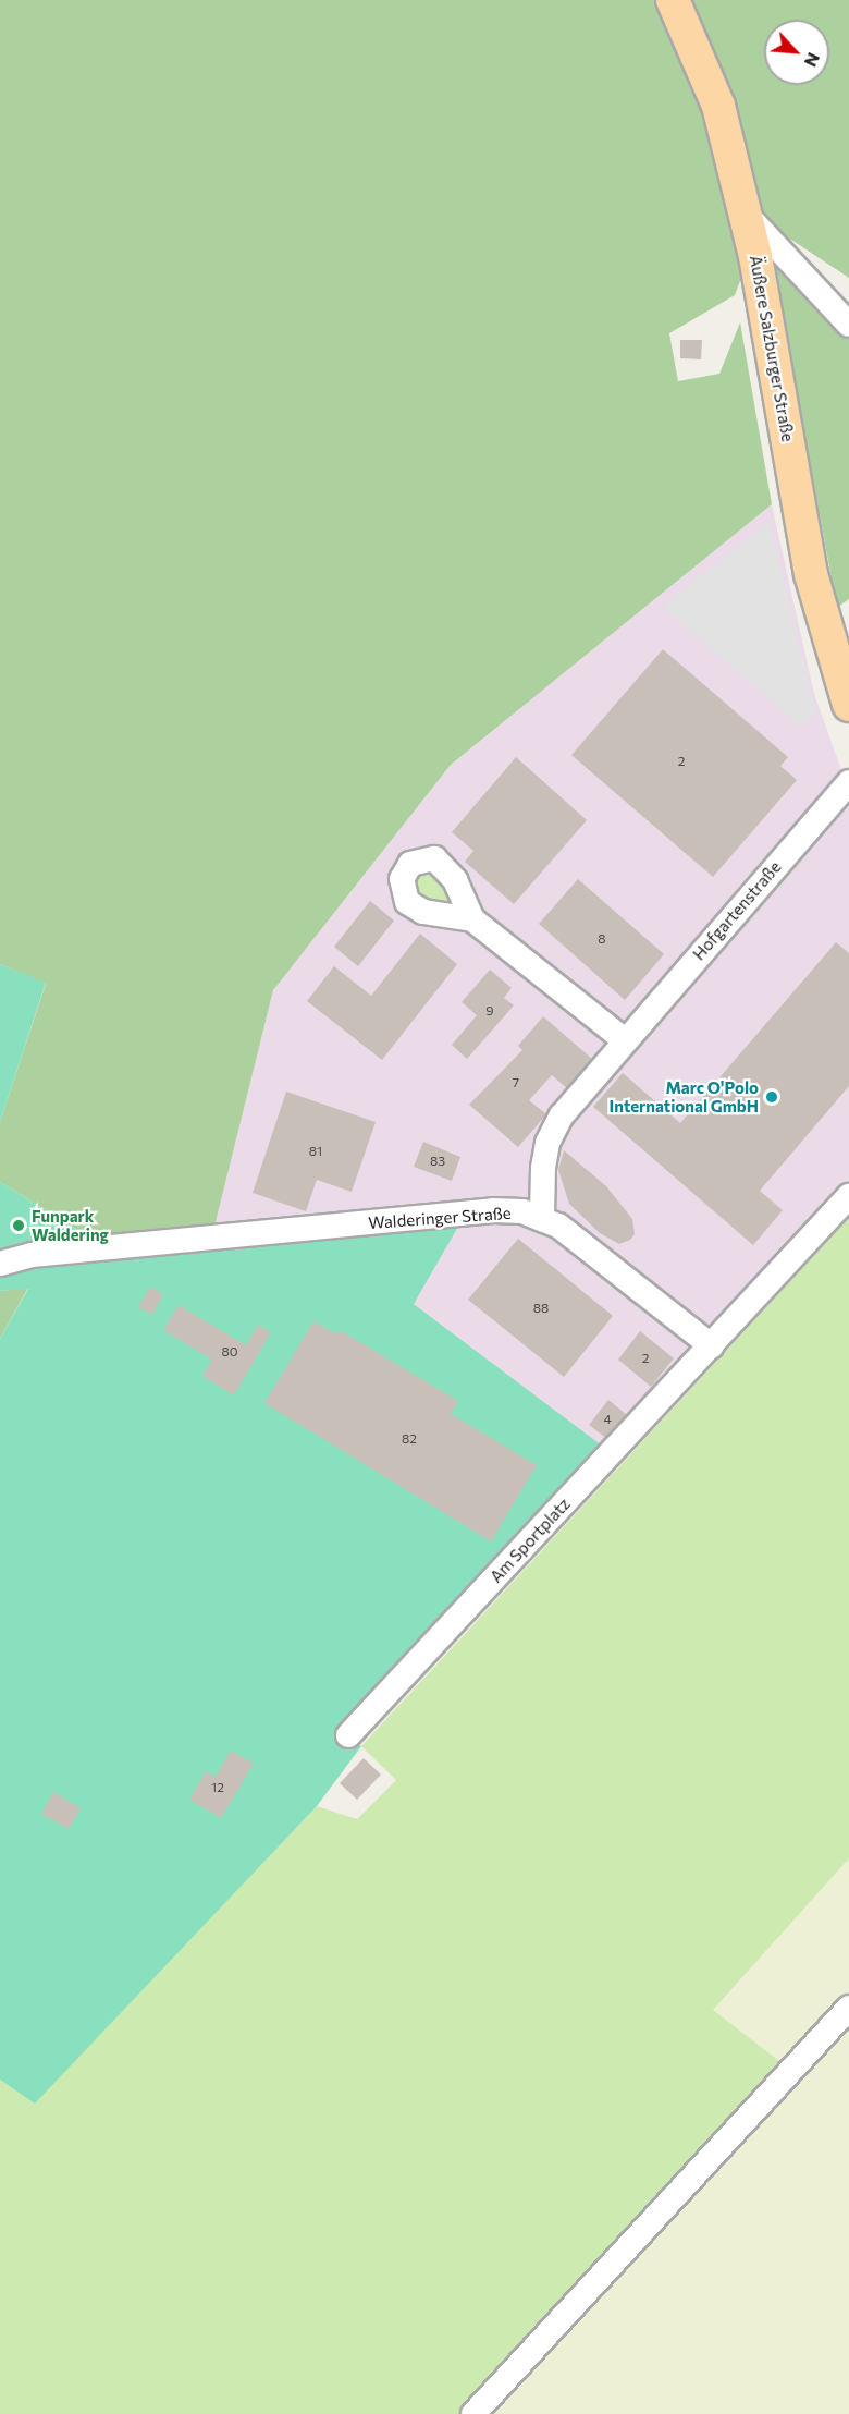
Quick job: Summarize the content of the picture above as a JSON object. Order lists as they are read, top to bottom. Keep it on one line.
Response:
{"streets":{"main road":["Äußere Salzburger Straße"],"street":["Hofgartenstraße","Walderinger Straße","Am Sportplatz"]},"crossings":[["Hofgartenstraße","Walderinger Straße"]],"places":["Marc O'Polo International GmbH","Funpark Waldering"],"house_numbers":["2","8","9","7","81","83","88","80","2","4","82","12"],"north":"bottom right"}
